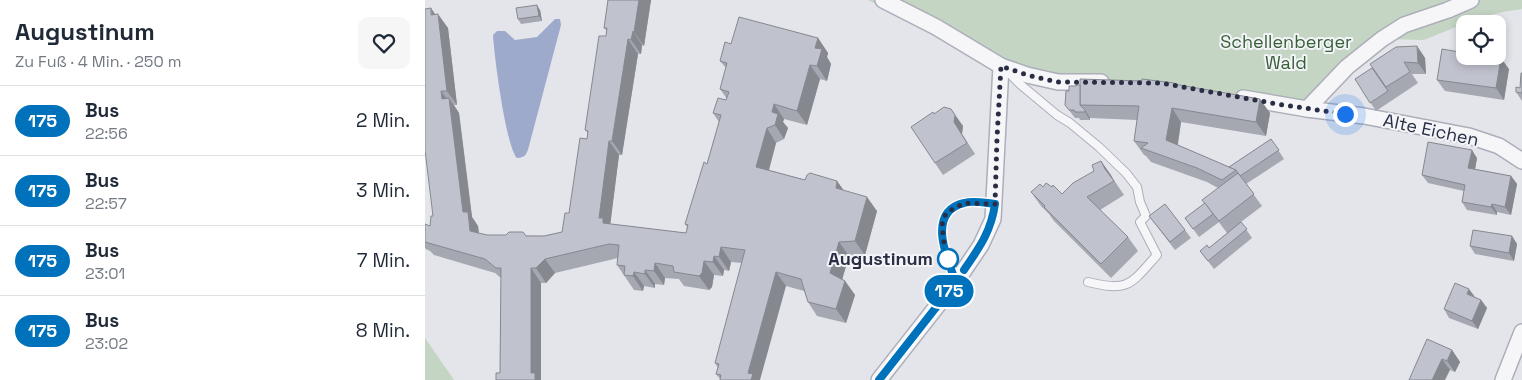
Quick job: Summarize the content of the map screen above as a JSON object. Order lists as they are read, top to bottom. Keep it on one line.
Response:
{"streets":{"street":["Alte Eichen"]},"parks":["Schellenberger Wald"],"places":["Augustinum"],"lines":["bus line 175"],"page":{"heading":["Augustinum","Zu Fuß · 4 Min. · 250 m"],"on_map":"175","list":[{"mark":"175","name":"Bus","note":"22:56","value":"2 Min."},{"mark":"175","name":"Bus","note":"22:57","value":"3 Min."},{"mark":"175","name":"Bus","note":"23:01","value":"7 Min."},{"mark":"175","name":"Bus","note":"23:02","value":"8 Min."}]}}
